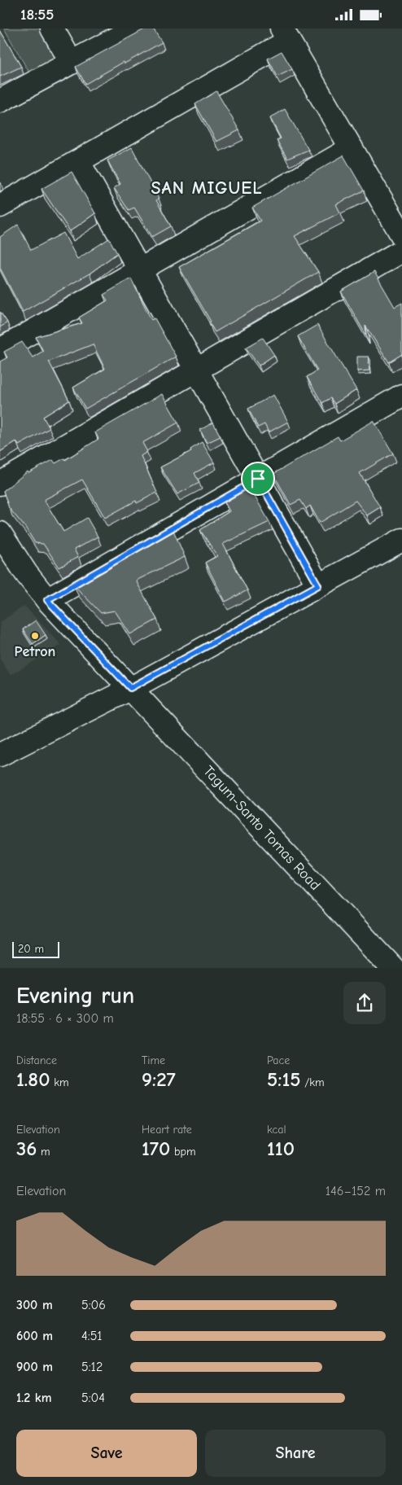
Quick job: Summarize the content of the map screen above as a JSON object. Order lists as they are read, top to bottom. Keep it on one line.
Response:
{"streets":{"street":["Tagum-Santo Tomas Road"]},"districts":["SAN MIGUEL"],"places":["Petron"],"scale_bar":"20 m","page":{"status":"18:55","scale":"20 m","heading":["Evening run","18:55 · 6 × 300 m"],"stats":[["Distance","1.80 km"],["Time","9:27"],["Pace","5:15 /km"],["Elevation","36 m"],["Heart rate","170 bpm"],["kcal","110"]],"chart":["Elevation","146–152 m"],"list":[{"name":"300 m","note":"5:06"},{"name":"600 m","note":"4:51"},{"name":"900 m","note":"5:12"},{"name":"1.2 km","note":"5:04"}],"buttons":["Save","Share"]}}
